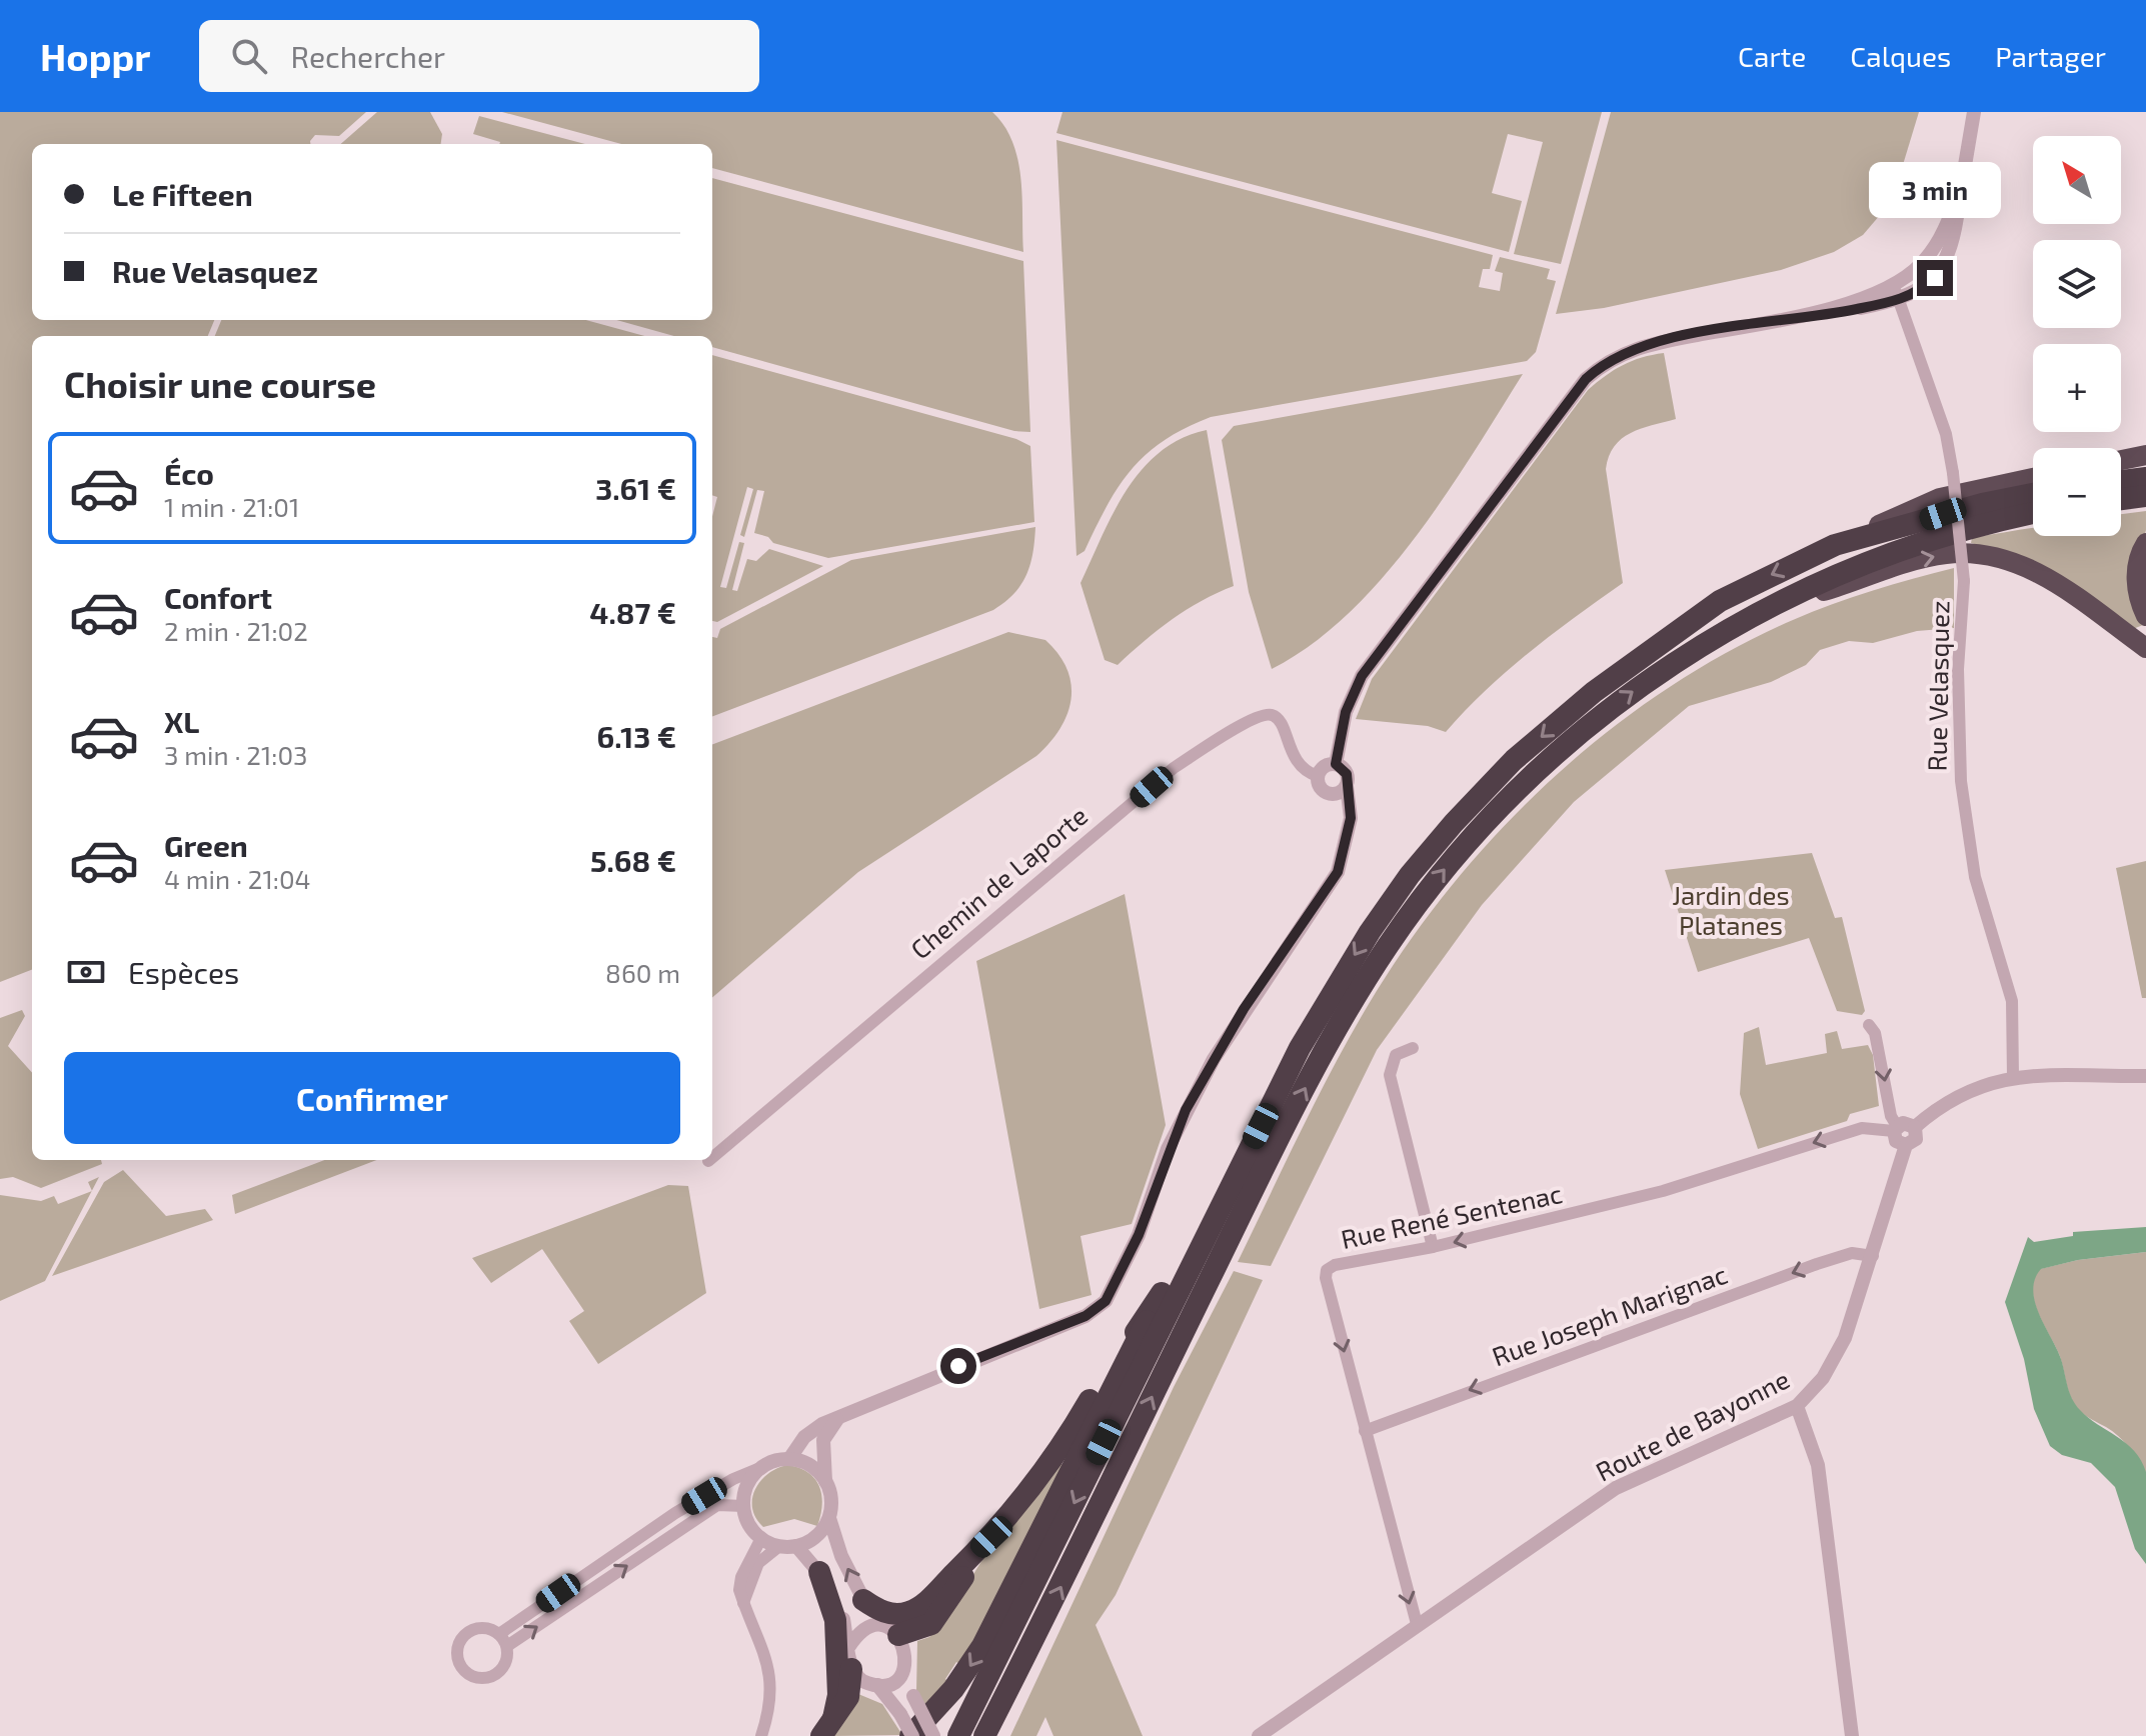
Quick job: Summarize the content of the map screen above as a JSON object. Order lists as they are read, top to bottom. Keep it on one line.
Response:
{"streets":{"street":["Rue Velasquez","Chemin de Laporte","Rue René Sentenac","Rue Joseph Marignac","Route de Bayonne"]},"crossings":[["Rue Velasquez","Route de Bayonne"],["Rue René Sentenac","Rue Joseph Marignac"],["Rue René Sentenac","Route de Bayonne"],["Rue Joseph Marignac","Route de Bayonne"]],"one_way":["Rue Joseph Marignac"],"parks":["Jardin des Platanes"],"north":"top left","page":{"header":"Hoppr","search":"Rechercher","nav":["Carte","Calques","Partager"],"map_buttons":["+","−"],"banner":["Le Fifteen","Rue Velasquez"],"bubble":"3 min","heading":"Choisir une course","list":[{"name":"Éco","note":"1 min · 21:01","value":"3.61 €"},{"name":"Confort","note":"2 min · 21:02","value":"4.87 €"},{"name":"XL","note":"3 min · 21:03","value":"6.13 €"},{"name":"Green","note":"4 min · 21:04","value":"5.68 €"}],"pay":["Espèces","860 m"],"buttons":"Confirmer"}}
